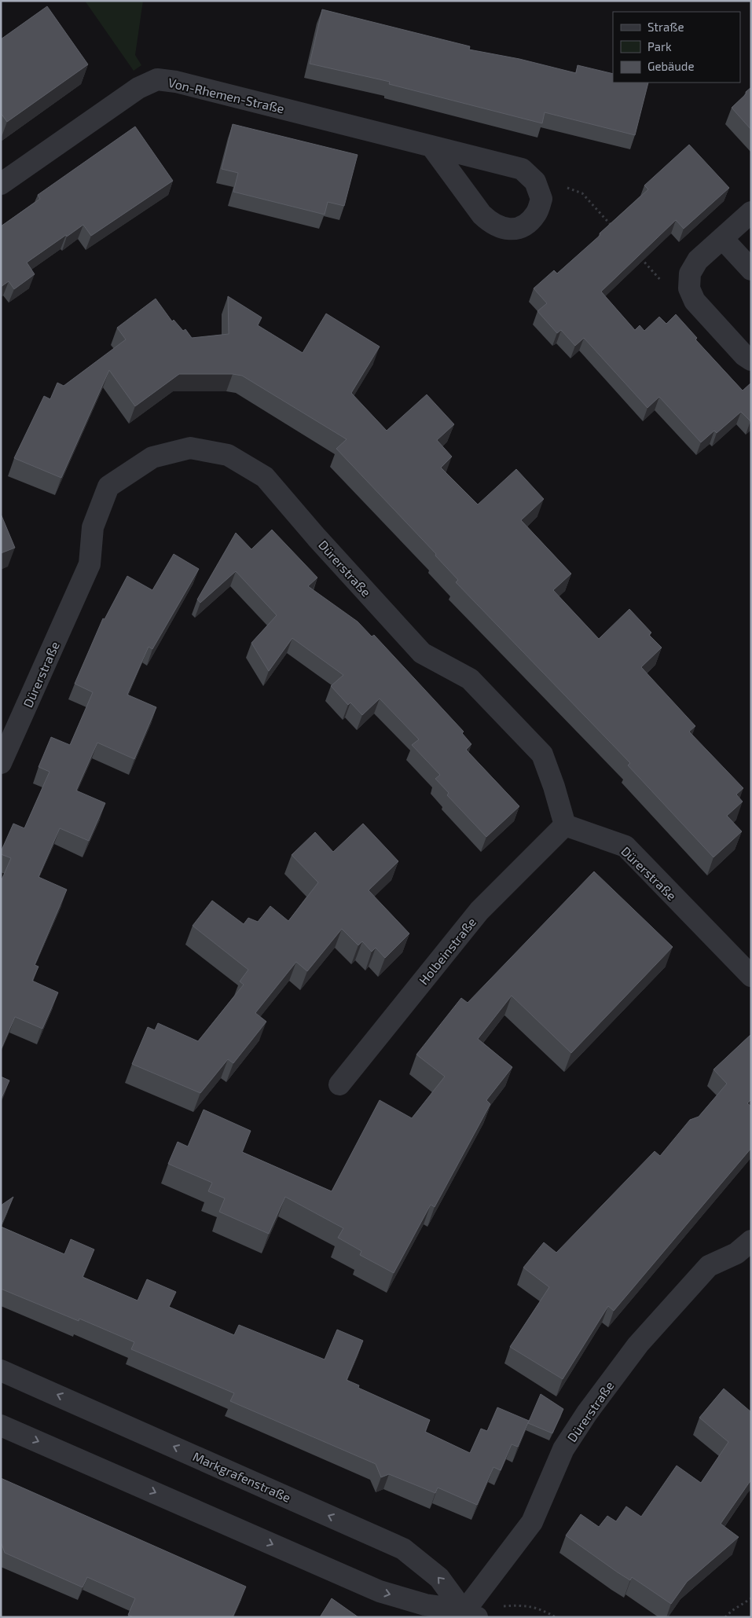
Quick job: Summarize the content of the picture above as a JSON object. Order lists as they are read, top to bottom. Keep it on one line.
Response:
{"streets":{"street":["Von-Rhemen-Straße","Dürerstraße","Holbeinstraße","Markgrafenstraße"]},"crossings":[["Dürerstraße","Holbeinstraße"],["Dürerstraße","Markgrafenstraße"]],"legend":["Straße","Park","Gebäude"]}
